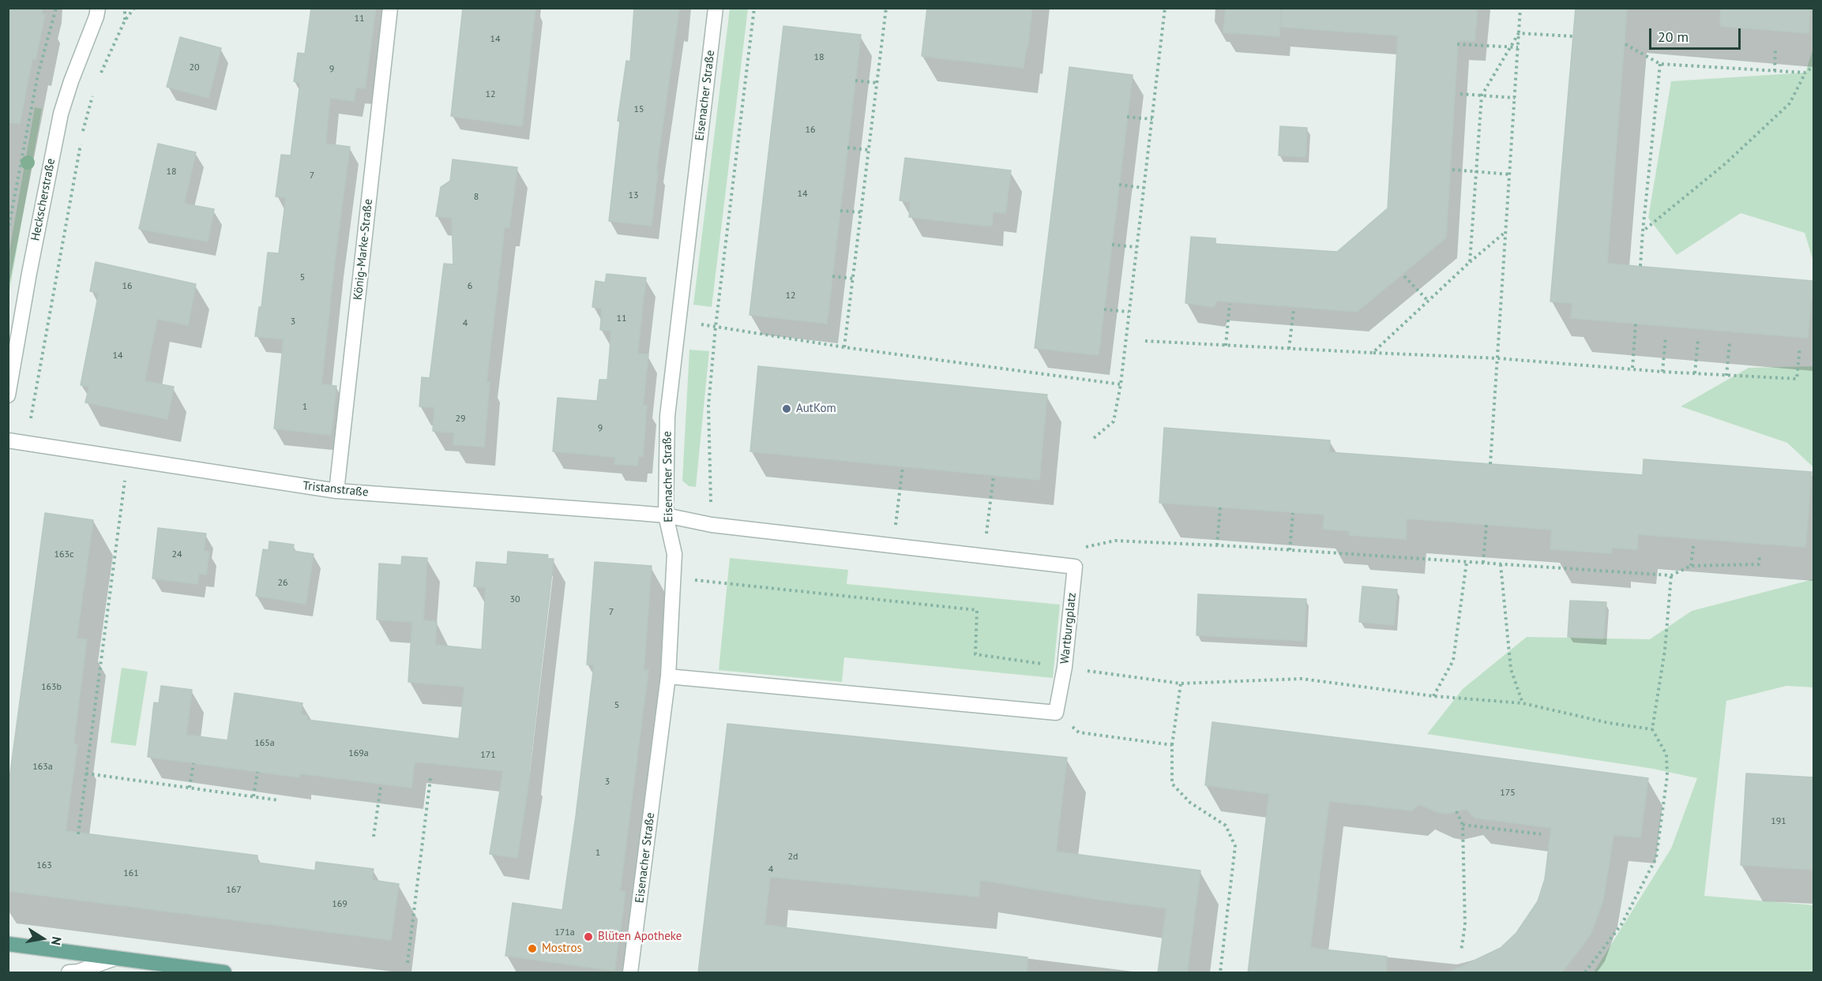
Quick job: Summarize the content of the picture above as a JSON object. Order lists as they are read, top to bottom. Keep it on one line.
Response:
{"streets":{"street":["Eisenacher Straße","Heckscherstraße","König-Marke-Straße","Tristanstraße","Wartburgplatz"]},"crossings":[["Eisenacher Straße","Tristanstraße"],["Eisenacher Straße","Wartburgplatz"],["König-Marke-Straße","Tristanstraße"],["Tristanstraße","Wartburgplatz"]],"places":["AutKom","Blüten Apotheke","Mostros"],"house_numbers":["11","14","18","20","9","12","15","16","18","7","14","13","8","5","16","6","12","11","3","4","14","1","29","9","163c","24","26","30","7","163b","5","165a","169a","171","163a","3","175","191","1","2d","163","4","161","167","169","171a"],"scale_bar":"20 m","north":"right"}
